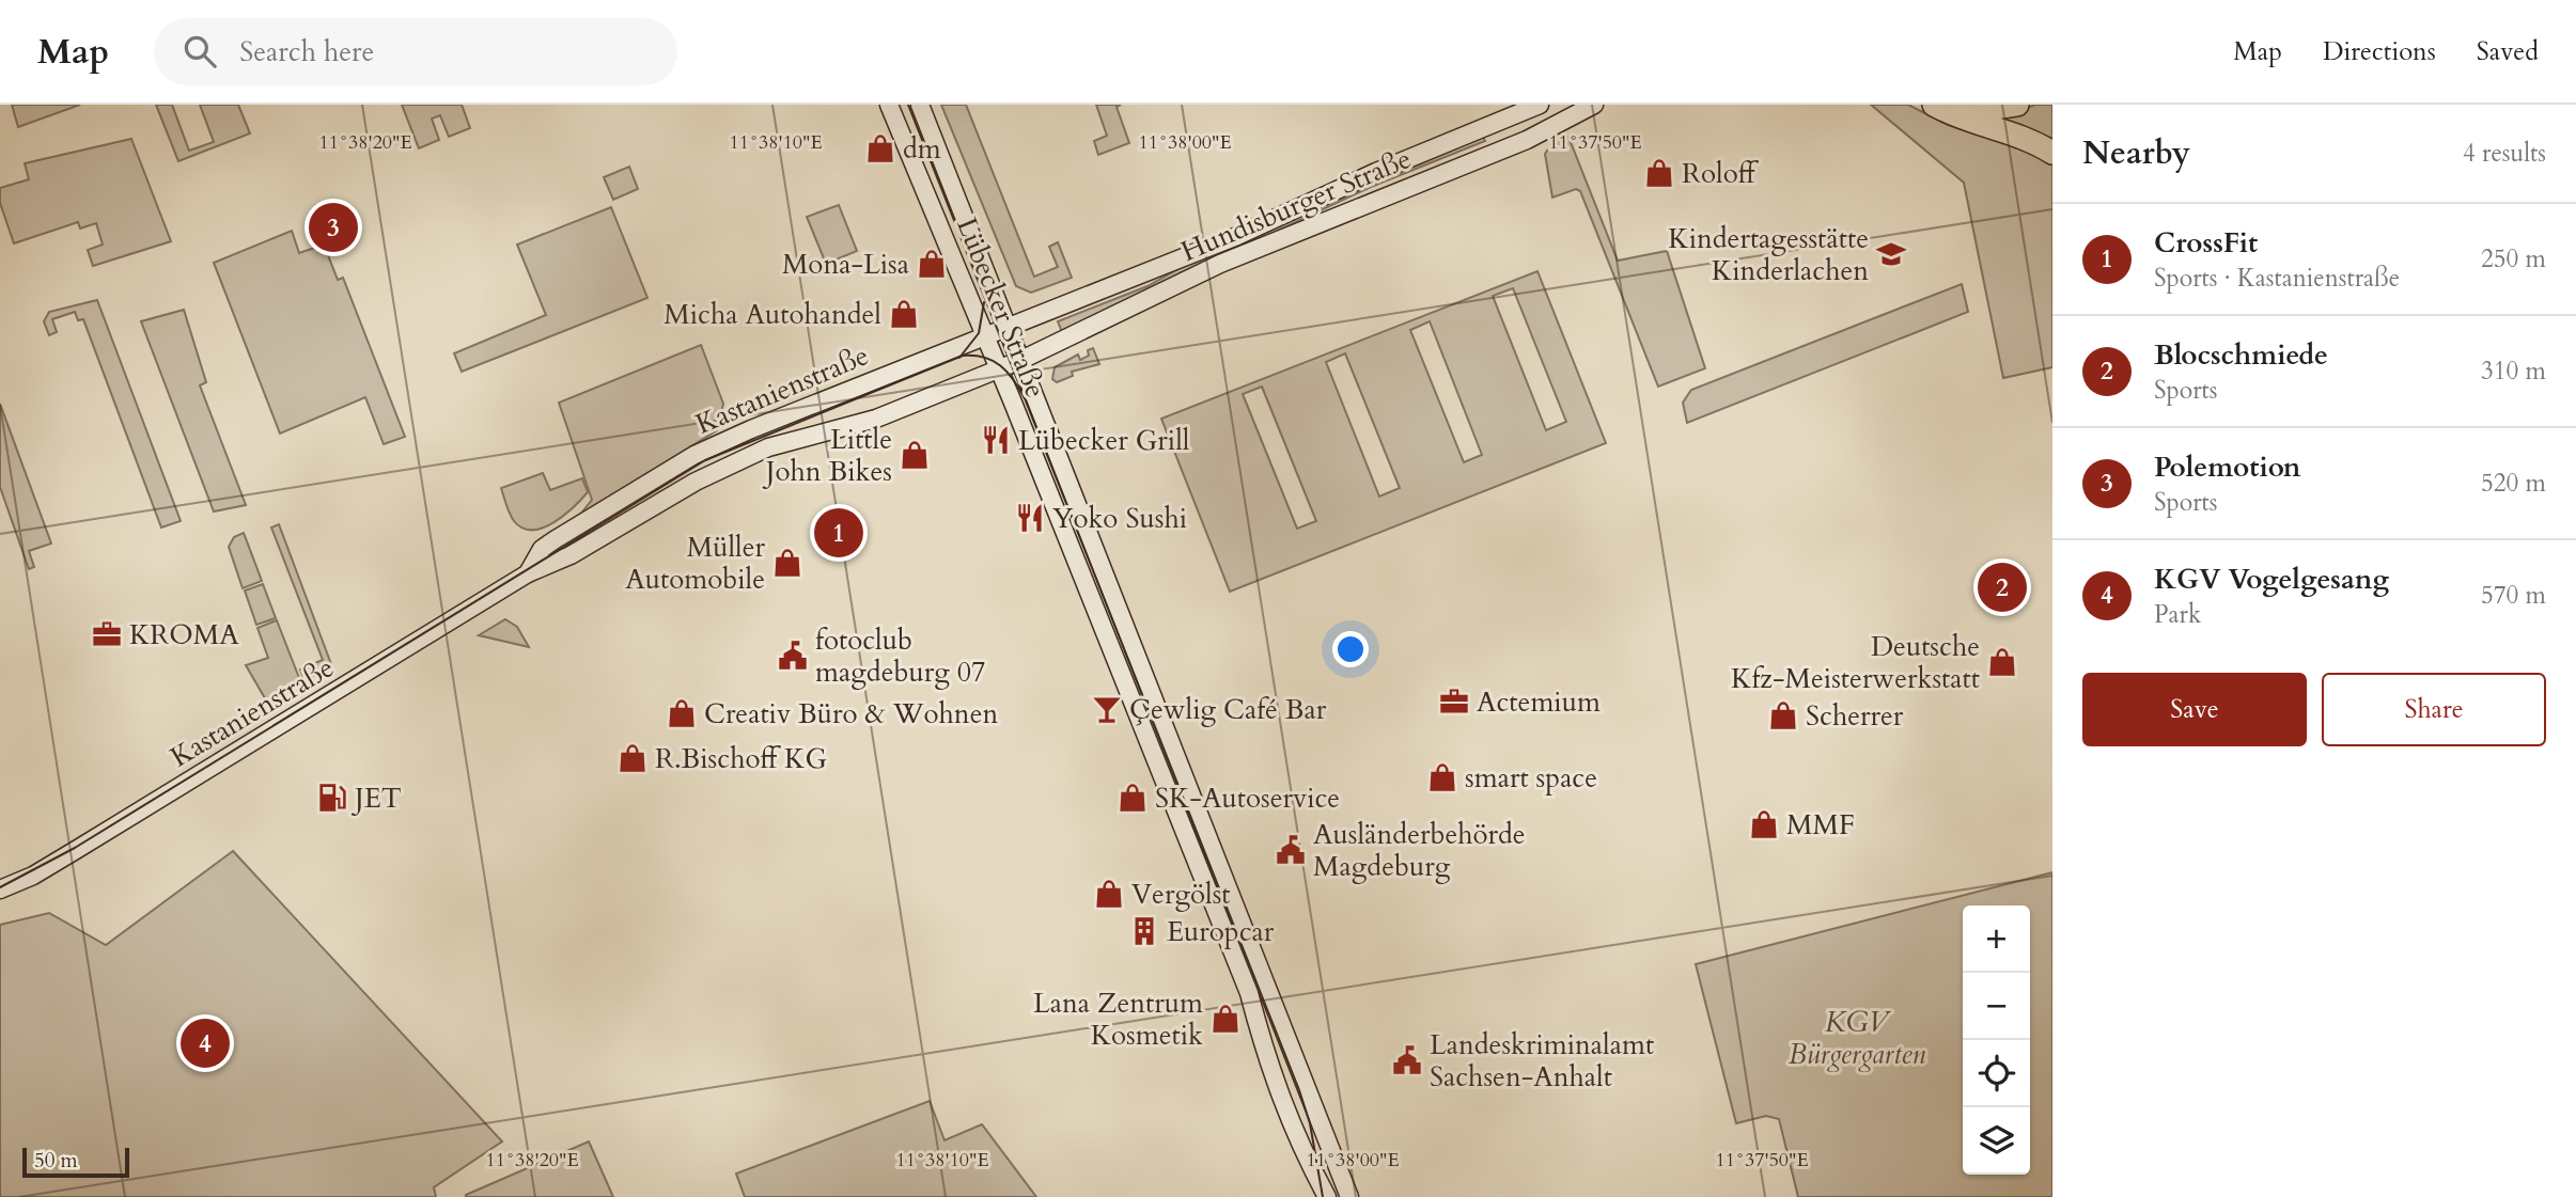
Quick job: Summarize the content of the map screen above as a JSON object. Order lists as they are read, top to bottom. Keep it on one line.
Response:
{"streets":{"main road":["Hundisburger Straße","Lübecker Straße","Kastanienstraße"]},"crossings":[["Hundisburger Straße","Lübecker Straße"],["Hundisburger Straße","Kastanienstraße"],["Lübecker Straße","Kastanienstraße"]],"parks":["KGV Bürgergarten"],"places":{"shop":["dm","Roloff","Mona-Lisa","Micha Autohandel","Little John Bikes","Müller Automobile","Deutsche Kfz-Meisterwerkstatt","Creativ Büro & Wohnen","Scherrer","R.Bischoff KG","smart space","SK-Autoservice","MMF","Vergölst","Lana Zentrum Kosmetik"],"school or university":["Kindertagesstätte Kinderlachen"],"restaurant":["Lübecker Grill","Yoko Sushi"],"office":["KROMA","Actemium"],"public building":["fotoclub magdeburg 07","Ausländerbehörde Magdeburg","Landeskriminalamt Sachsen-Anhalt"],"bar":["Çewlig Café Bar"],"fuel station":["JET"],"building":["Europcar"]},"scale_bar":"50 m","page":{"header":"Map","search":"Search here","nav":["Map","Directions","Saved"],"heading":["Nearby","4 results"],"pins":["3","1","2","4"],"list":[{"mark":"1","name":"CrossFit","note":"Sports · Kastanienstraße","value":"250 m"},{"mark":"2","name":"Blocschmiede","note":"Sports","value":"310 m"},{"mark":"3","name":"Polemotion","note":"Sports","value":"520 m"},{"mark":"4","name":"KGV Vogelgesang","note":"Park","value":"570 m"}],"buttons":["Save","Share"],"map_buttons":["+","−"],"scale":"50 m"},"coordinates":["11°38'20\"E","11°38'10\"E","11°38'00\"E","11°37'50\"E"]}
